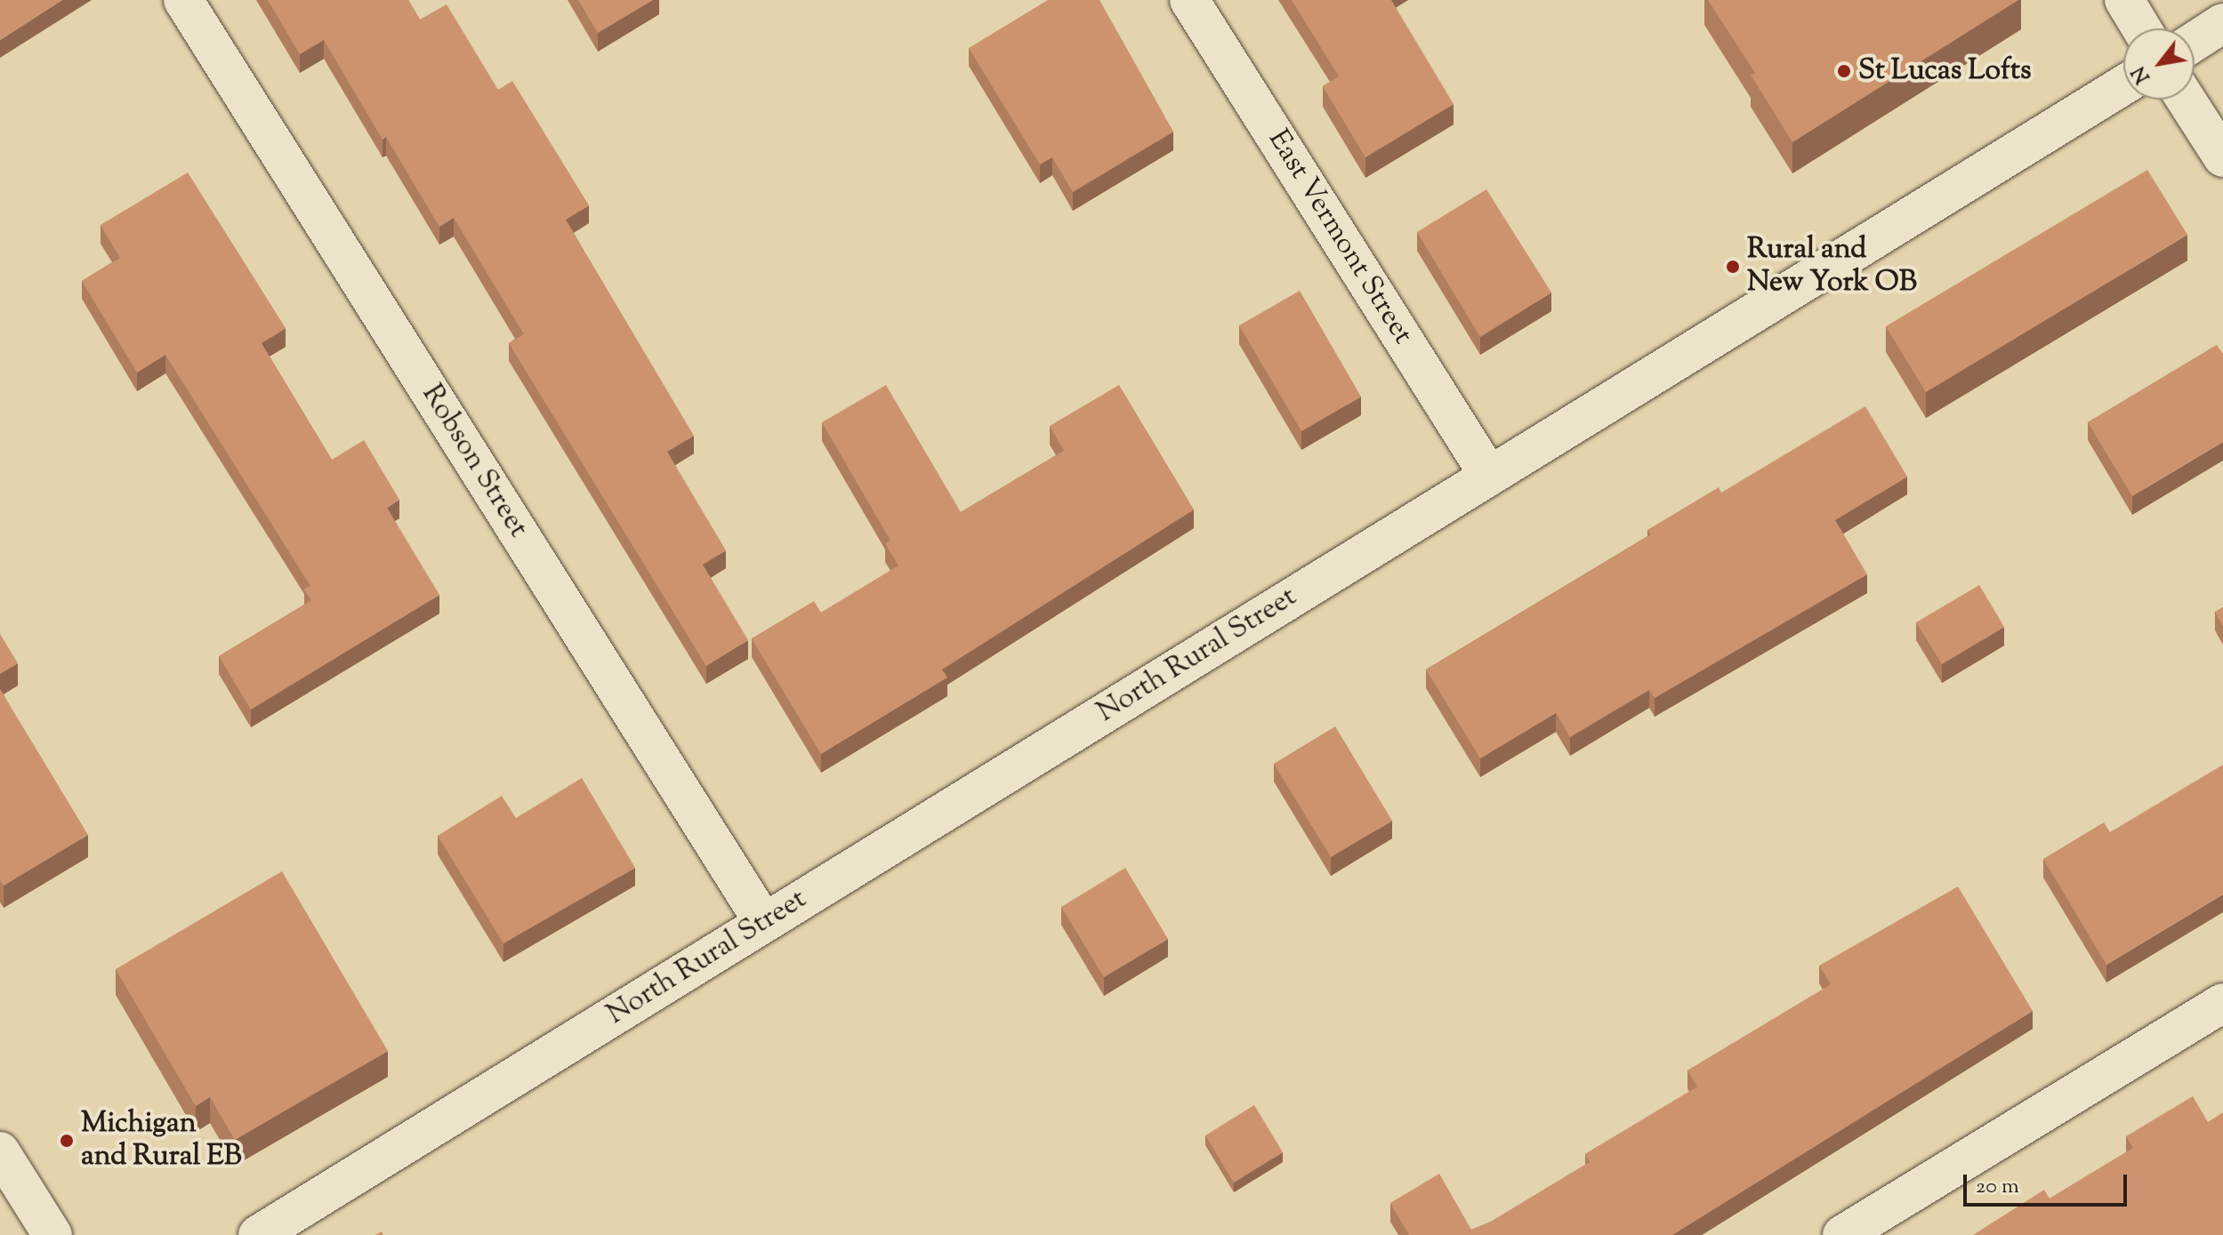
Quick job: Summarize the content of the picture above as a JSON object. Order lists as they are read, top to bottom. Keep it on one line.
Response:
{"streets":{"main road":["East Vermont Street","Robson Street","North Rural Street"]},"crossings":[["East Vermont Street","North Rural Street"],["Robson Street","North Rural Street"]],"places":["St Lucas Lofts","Rural and New York OB","Michigan and Rural EB"],"scale_bar":"20 m","north":"bottom left"}
